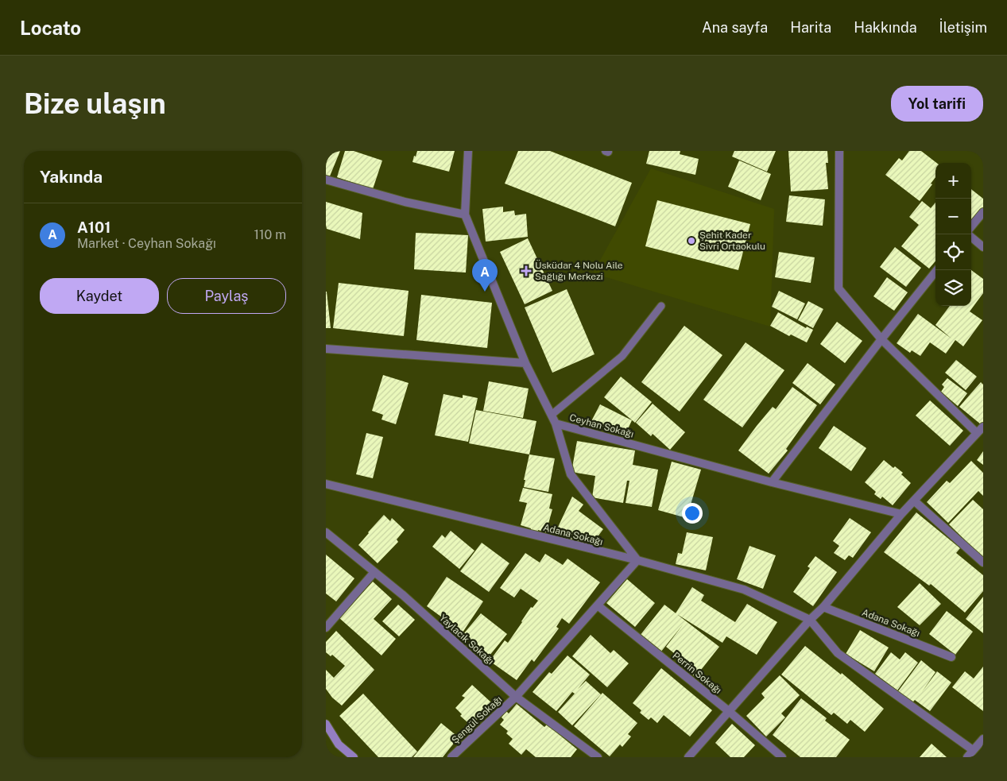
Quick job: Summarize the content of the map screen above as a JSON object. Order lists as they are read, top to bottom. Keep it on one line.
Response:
{"streets":{"street":["Ceyhan Sokağı","Adana Sokağı","Yaylacık Sokağı","Perrin Sokağı","Şengül Sokağı"]},"crossings":[["Adana Sokağı","Şengül Sokağı"],["Yaylacık Sokağı","Şengül Sokağı"],["Perrin Sokağı","Şengül Sokağı"]],"places":{"other":["Şehit Kader Sivri Ortaokulu"],"health":["Üsküdar 4 Nolu Aile Sağlığı Merkezi"]},"page":{"header":"Locato","nav":["Ana sayfa","Harita","Hakkında","İletişim"],"buttons":["Yol tarifi",["Kaydet","Paylaş"]],"title":"Bize ulaşın","heading":"Yakında","map_buttons":["+","−"],"list":[{"mark":"A","name":"A101","note":"Market · Ceyhan Sokağı","value":"110 m"}],"pins":"A"}}
